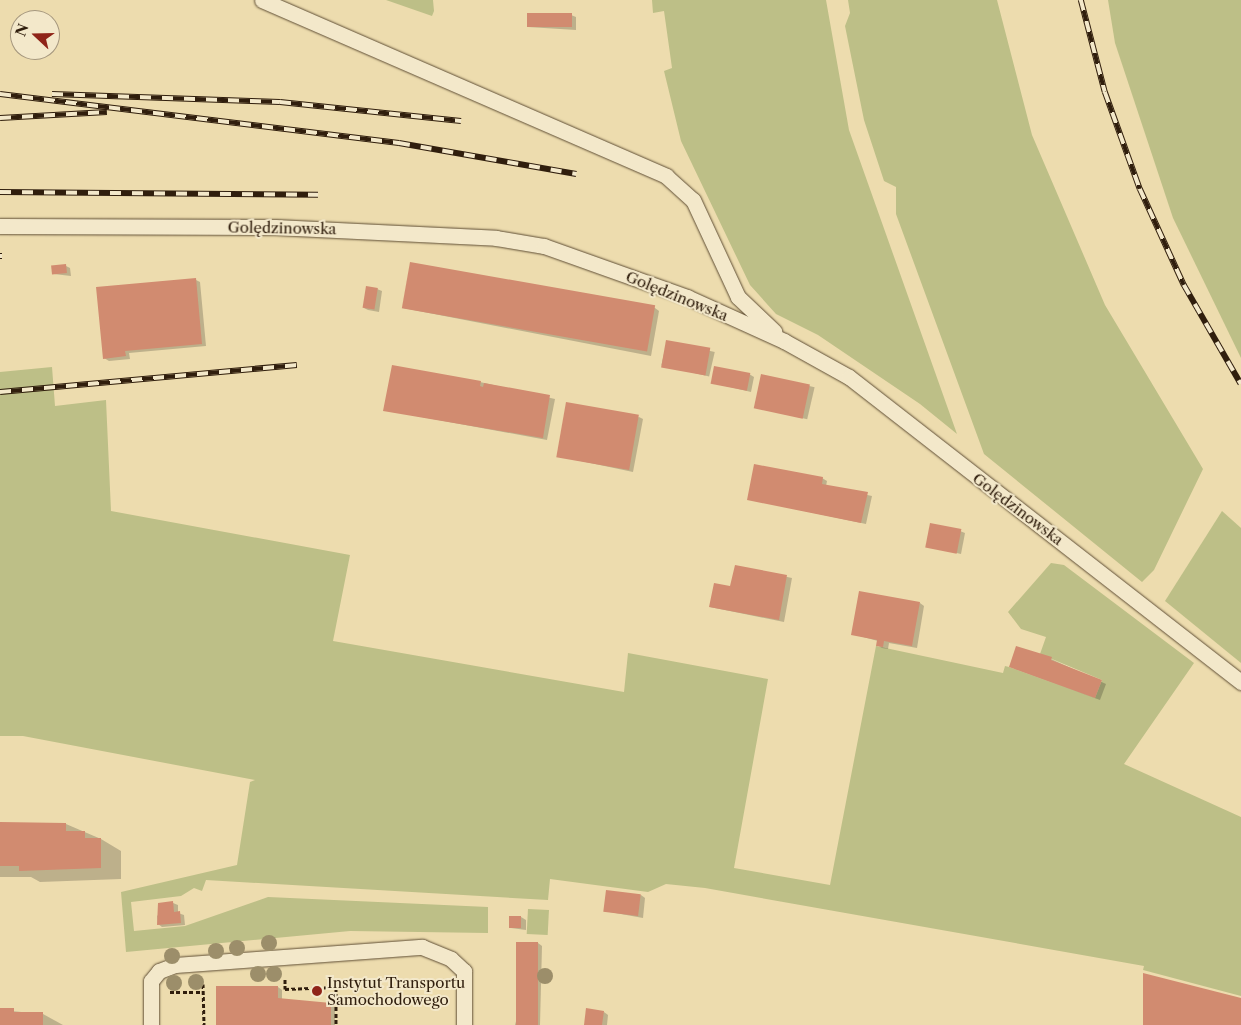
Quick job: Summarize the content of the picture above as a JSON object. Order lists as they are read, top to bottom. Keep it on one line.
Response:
{"streets":{"lane":["Golędzinowska"]},"places":["Instytut Transportu Samochodowego"],"north":"left"}
